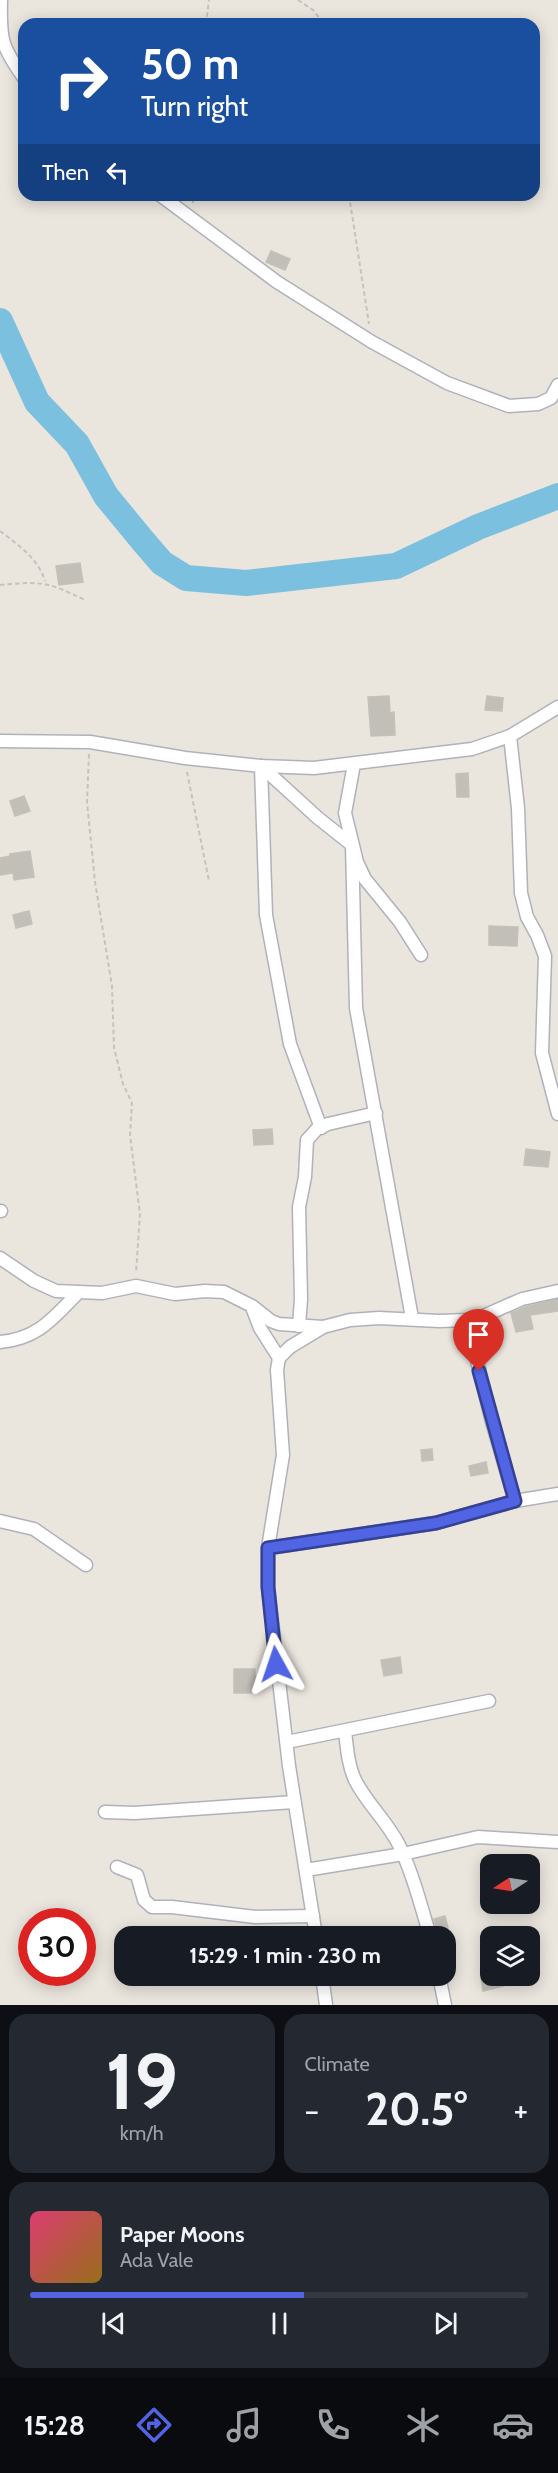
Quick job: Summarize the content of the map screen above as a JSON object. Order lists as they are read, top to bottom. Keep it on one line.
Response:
{"north":"left","page":{"turn":["50 m","Turn right"],"then":"Then","limit":"30","trip":"15:29 · 1 min · 230 m","tile":[["19","km/h"],"Climate"],"heat":["−","20.5°","+"],"song":["Paper Moons","Ada Vale"],"tabs":"15:28"}}
